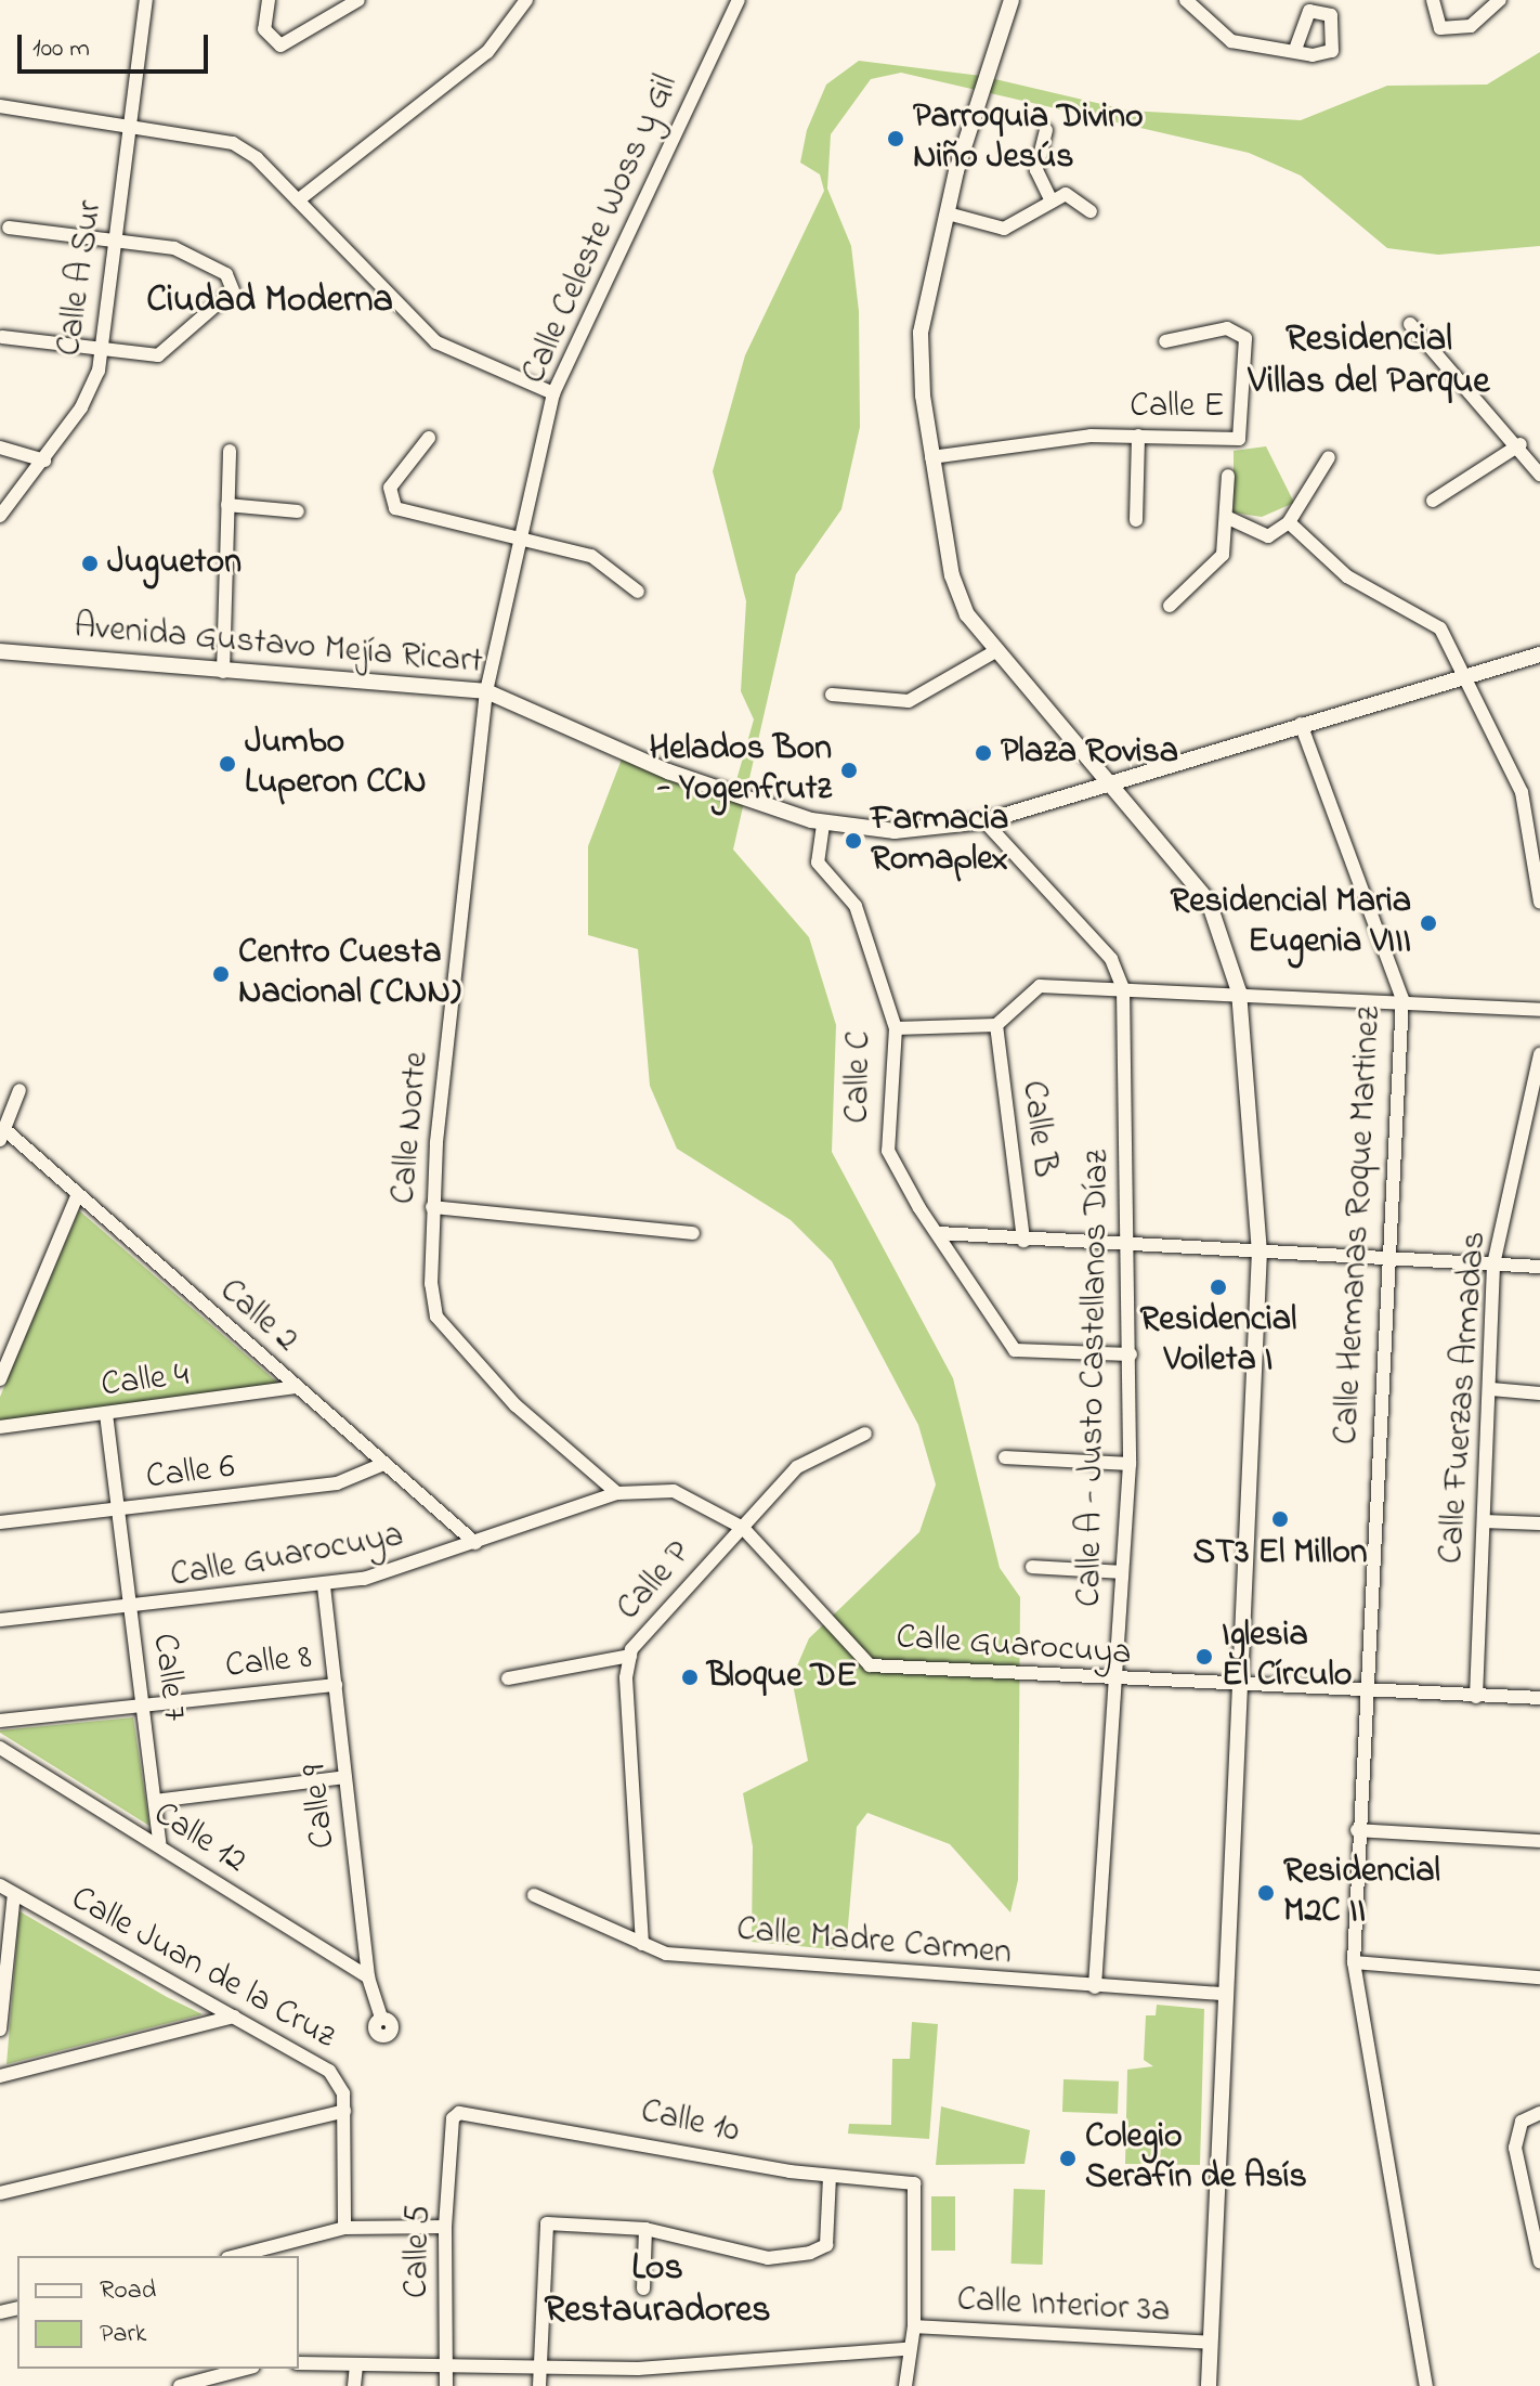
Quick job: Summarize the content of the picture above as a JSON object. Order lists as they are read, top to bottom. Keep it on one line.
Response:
{"streets":{"street":["Calle Celeste Woss y Gil","Calle A Sur","Calle E","Avenida Gustavo Mejía Ricart","Calle C","Calle Norte","Calle B","Calle Hermanas Roque Martinez","Calle 2","Calle A - Justo Castellanos Díaz","Calle 4","Calle Fuerzas Armadas","Calle 6","Calle Guarocuya","Calle P","Calle 8","Calle 7","Calle 9","Calle 12","Calle Madre Carmen","Calle Juan de la Cruz","Calle 10","Calle 5","Calle Interior 3a"]},"crossings":[["Calle Celeste Woss y Gil","Calle Norte"],["Avenida Gustavo Mejía Ricart","Calle C"],["Avenida Gustavo Mejía Ricart","Calle Norte"],["Avenida Gustavo Mejía Ricart","Calle Hermanas Roque Martinez"],["Avenida Gustavo Mejía Ricart","Calle A - Justo Castellanos Díaz"],["Calle C","Calle A - Justo Castellanos Díaz"],["Calle Norte","Calle Guarocuya"],["Calle Hermanas Roque Martinez","Calle Guarocuya"],["Calle 2","Calle 4"],["Calle 2","Calle 6"],["Calle 2","Calle Guarocuya"],["Calle A - Justo Castellanos Díaz","Calle Guarocuya"],["Calle A - Justo Castellanos Díaz","Calle Madre Carmen"],["Calle 4","Calle 7"],["Calle Fuerzas Armadas","Calle Guarocuya"],["Calle 6","Calle 7"],["Calle Guarocuya","Calle P"],["Calle Guarocuya","Calle 7"],["Calle Guarocuya","Calle 9"],["Calle P","Calle Madre Carmen"],["Calle 8","Calle 7"],["Calle 8","Calle 9"],["Calle 7","Calle 12"],["Calle 9","Calle 12"],["Calle 10","Calle 5"],["Calle 10","Calle Interior 3a"]],"districts":["Ciudad Moderna","Residencial Villas del Parque","Los Restauradores"],"places":["Parroquia Divino Niño Jesús","Jugueton","Plaza Rovisa","Jumbo Luperon CCN","Helados Bon - Yogenfrutz","Farmacia Romaplex","Residencial Maria Eugenia VIII","Centro Cuesta Nacional (CNN)","Residencial Voileta I","ST3 El Millon","Iglesia El Círculo","Bloque DE","Residencial M2C II","Colegio Serafín de Asís"],"legend":["Road","Park"],"scale_bar":"100 m"}
